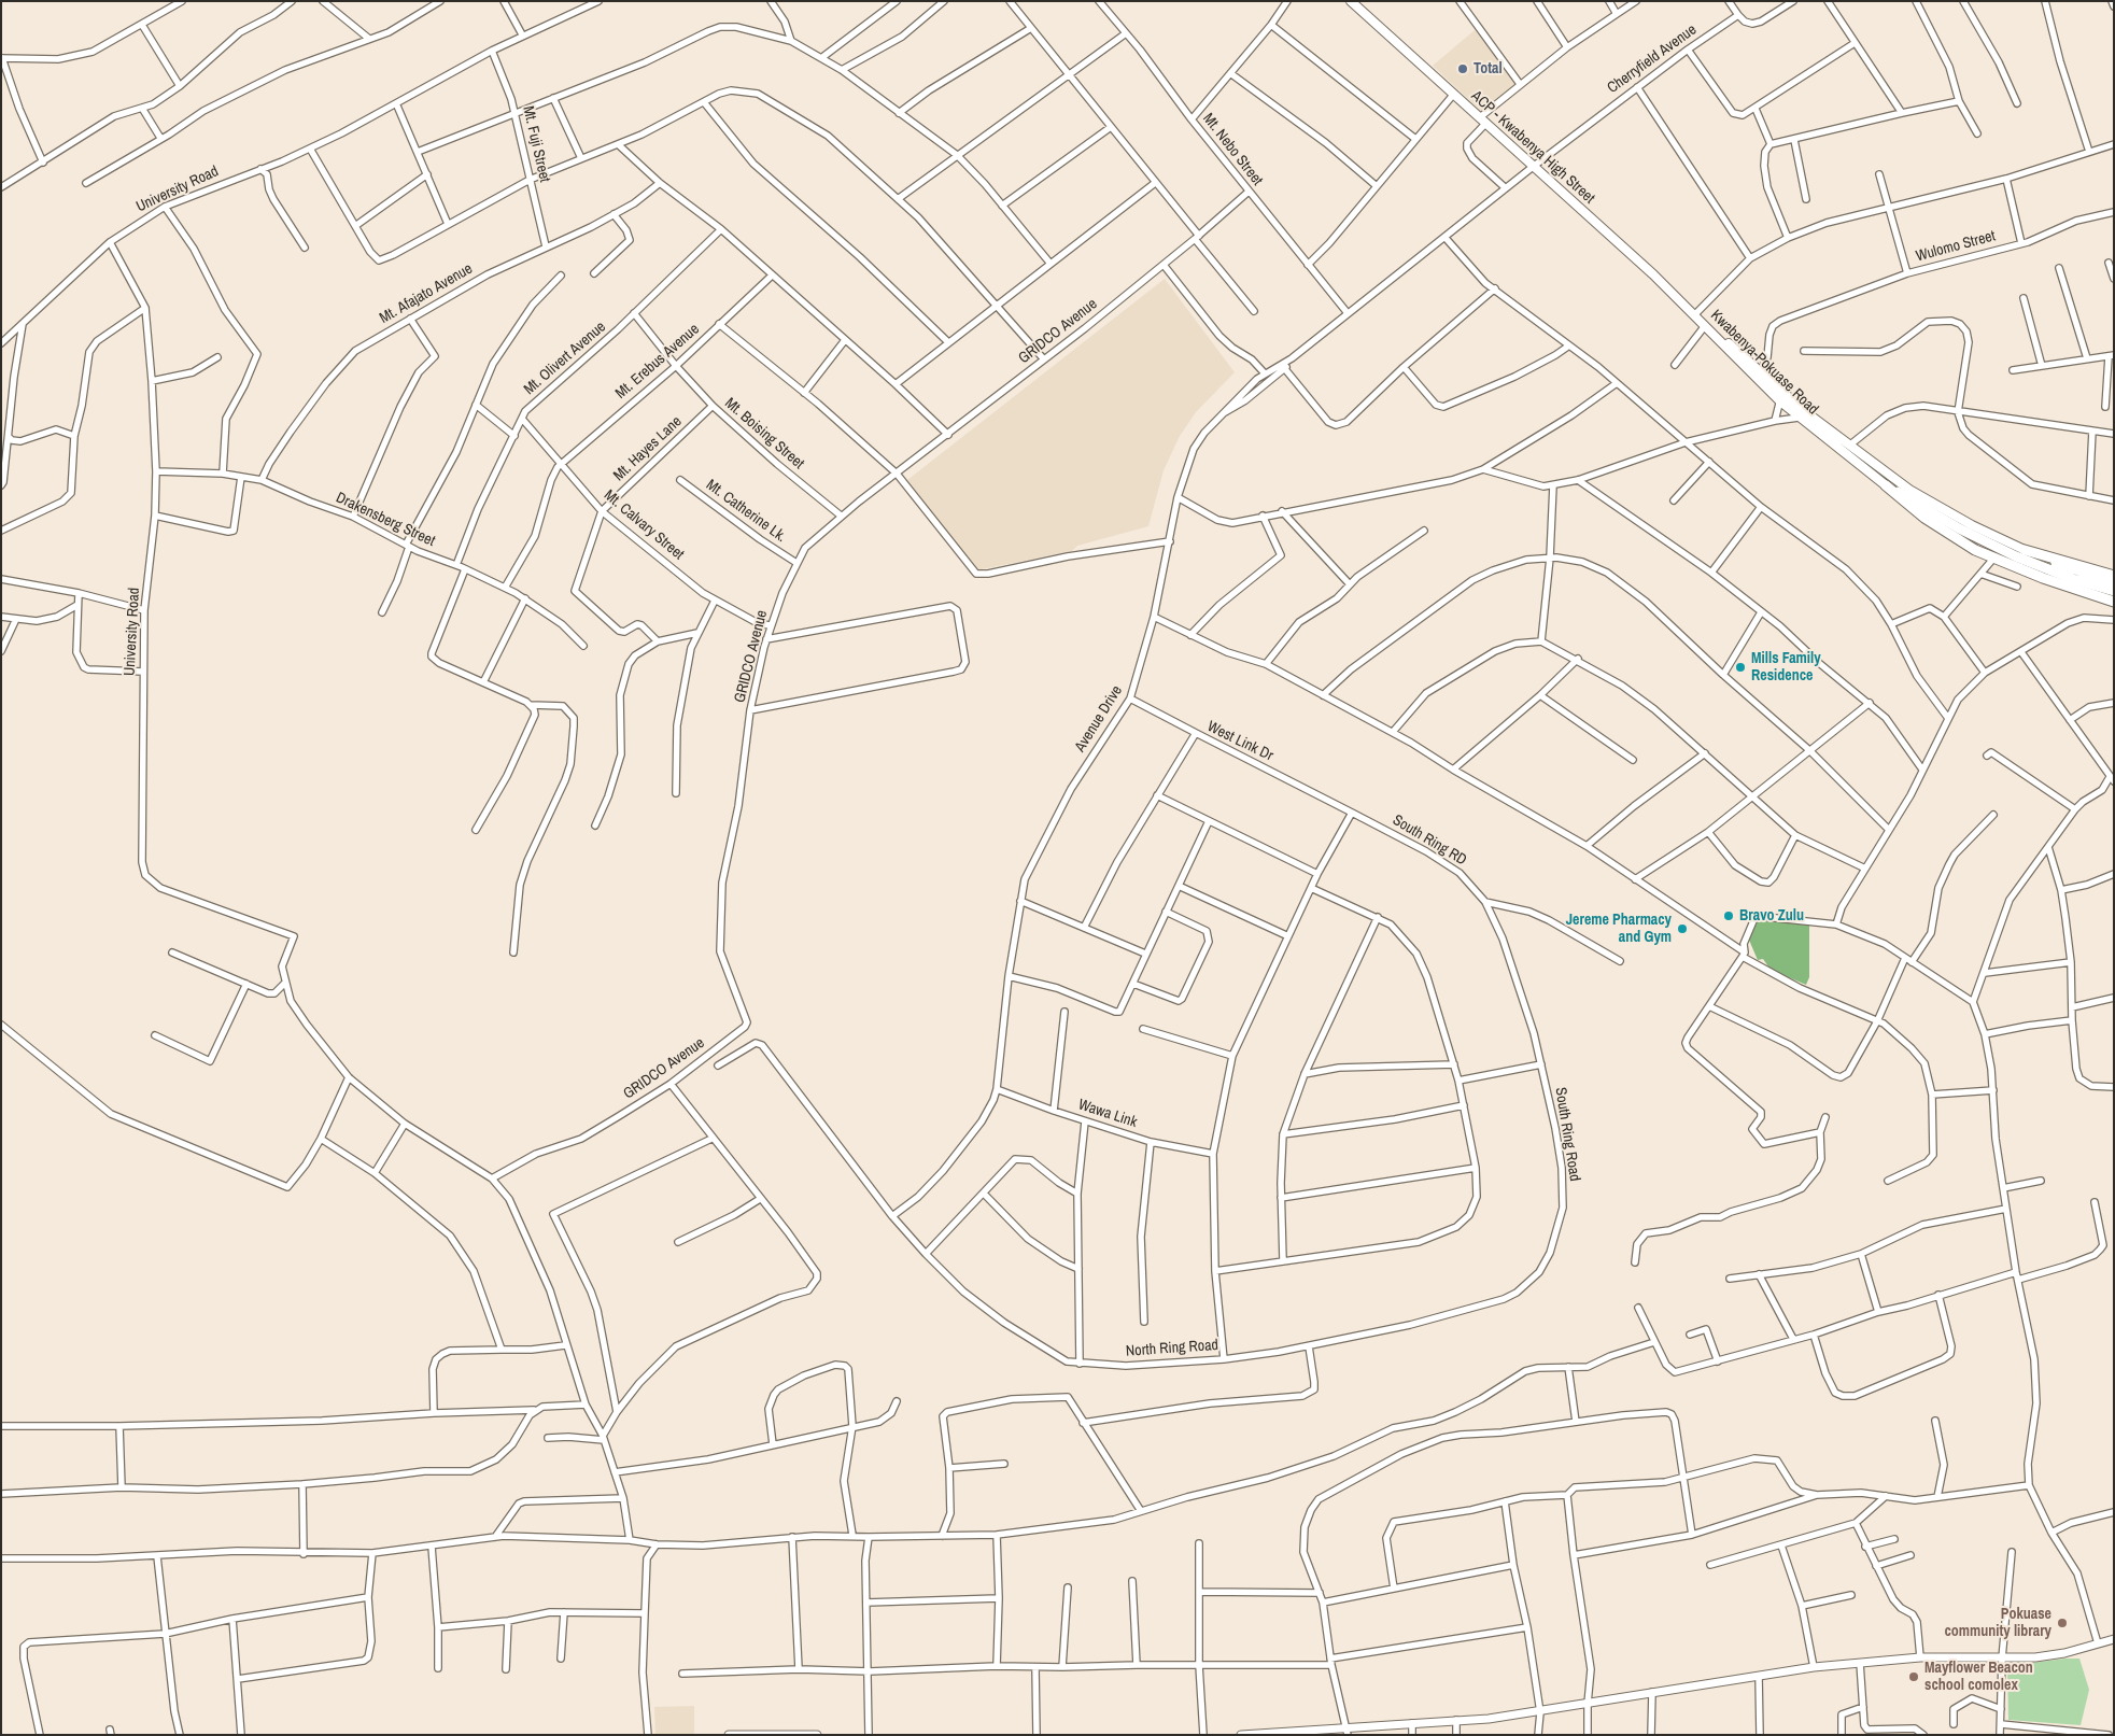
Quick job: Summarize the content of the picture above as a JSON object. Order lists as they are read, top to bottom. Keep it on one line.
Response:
{"streets":{"main road":["ACP - Kwabenya High Street","Kwabenya-Pokuase Road"],"street":["Cherryfield Avenue","Mt. Fuji Street","Mt. Nebo Street","University Road","Wulomo Street","Mt. Afajato Avenue","GRIDCO Avenue","Mt. Olivert Avenue","Mt. Erebus Avenue","Mt. Boising Street","Mt. Hayes Lane","Mt. Catherine Lk.","Drakensberg Street","Mt. Calvary Street","Avenue Drive","West Link Dr","South Ring RD","Wawa Link","South Ring Road","North Ring Road"]},"crossings":[["Cherryfield Avenue","ACP - Kwabenya High Street"],["Cherryfield Avenue","Mt. Nebo Street"],["Cherryfield Avenue","Avenue Drive"],["Mt. Fuji Street","University Road"],["Mt. Fuji Street","Mt. Afajato Avenue"],["ACP - Kwabenya High Street","Kwabenya-Pokuase Road"],["Mt. Nebo Street","GRIDCO Avenue"],["University Road","Drakensberg Street"],["Wulomo Street","Kwabenya-Pokuase Road"],["Mt. Afajato Avenue","Drakensberg Street"],["GRIDCO Avenue","Mt. Boising Street"],["GRIDCO Avenue","Mt. Catherine Lk."],["GRIDCO Avenue","Mt. Calvary Street"],["Mt. Olivert Avenue","Mt. Boising Street"],["Mt. Olivert Avenue","Drakensberg Street"],["Mt. Olivert Avenue","Mt. Calvary Street"],["Mt. Erebus Avenue","Mt. Boising Street"],["Mt. Erebus Avenue","Mt. Calvary Street"],["Mt. Boising Street","Mt. Hayes Lane"],["Mt. Hayes Lane","Mt. Calvary Street"],["Avenue Drive","Wawa Link"],["Avenue Drive","North Ring Road"],["West Link Dr","South Ring RD"],["South Ring RD","South Ring Road"],["South Ring Road","North Ring Road"]],"places":["Total","Mills Family Residence","Bravo Zulu","Jereme Pharmacy and Gym","Pokuase community library","Mayflower Beacon school comolex"]}
